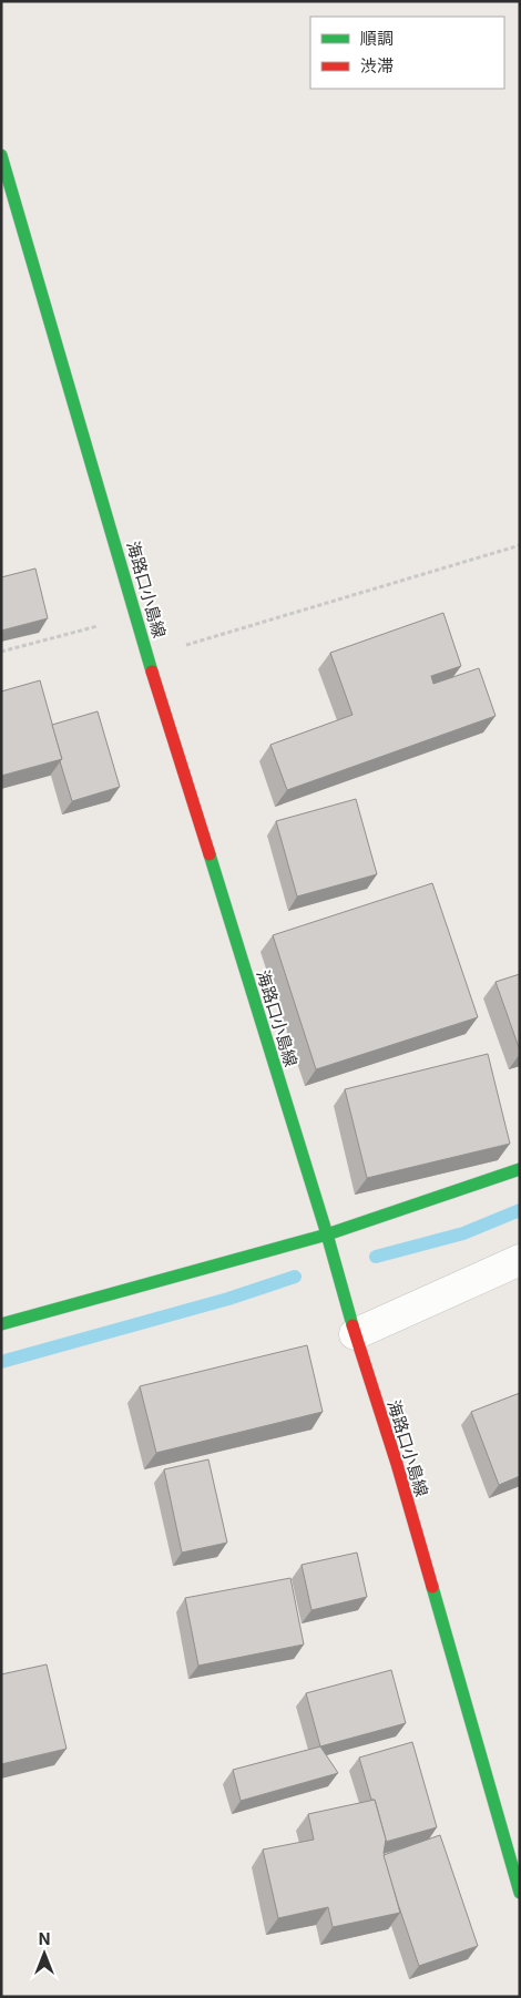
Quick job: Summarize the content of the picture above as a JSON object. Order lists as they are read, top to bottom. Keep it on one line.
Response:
{"streets":{"main road":["海路口小島線"]},"legend":["順調","渋滞"],"north":"top"}
